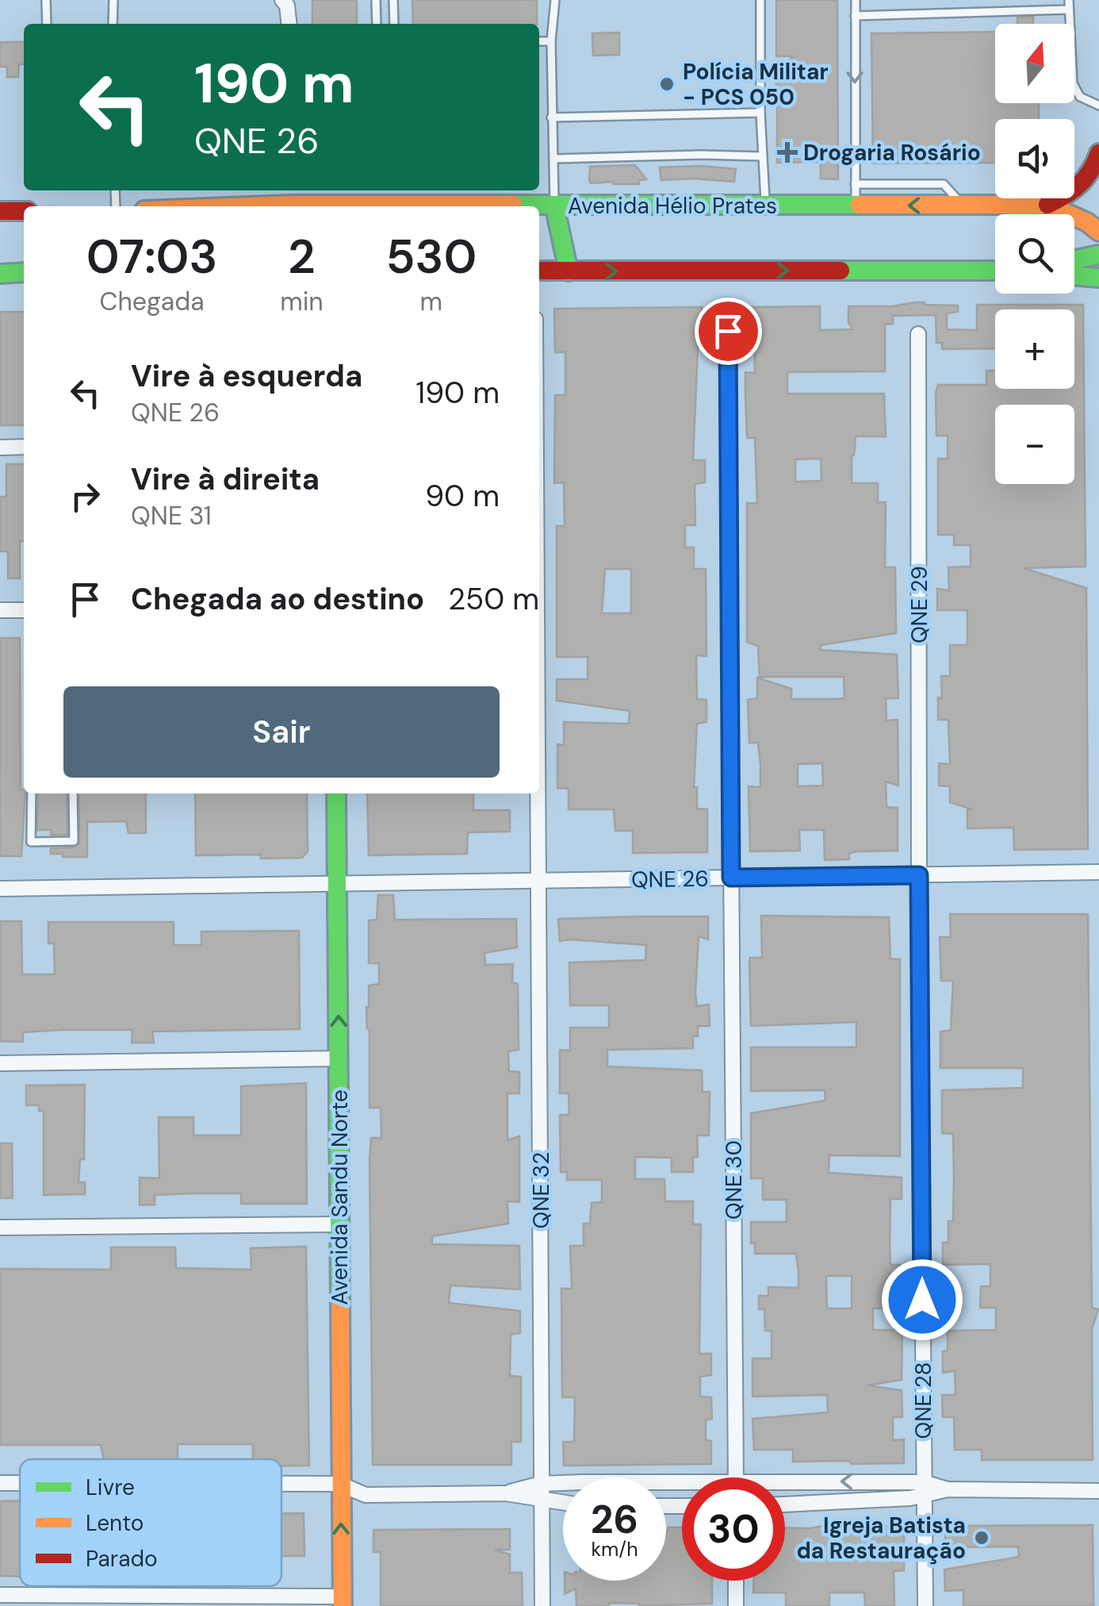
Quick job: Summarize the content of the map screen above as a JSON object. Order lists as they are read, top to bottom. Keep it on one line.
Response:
{"streets":{"main road":["Avenida Hélio Prates","Avenida Sandu Norte"],"street":["QNE 29","QNE 26","QNE 30","QNE 32","QNE 28"]},"crossings":[["QNE 29","QNE 26"],["QNE 29","QNE 28"],["QNE 26","QNE 30"],["QNE 26","QNE 32"],["QNE 26","Avenida Sandu Norte"],["QNE 26","QNE 28"]],"one_way":["Avenida Sandu Norte"],"places":{"other":["Polícia Militar - PCS 050","Igreja Batista da Restauração"],"health":["Drogaria Rosário"]},"legend":["Livre","Lento","Parado"],"north":"top","page":{"map_buttons":["+","−"],"turn":["190 m","QNE 26"],"eta":["07:03","Chegada","2","min","530","m"],"list":[{"name":"Vire à esquerda","note":"QNE 26","value":"190 m"},{"name":"Vire à direita","note":"QNE 31","value":"90 m"},{"name":"Chegada ao destino","value":"250 m"}],"buttons":"Sair","speed":"26 km/h","limit":"30"}}
